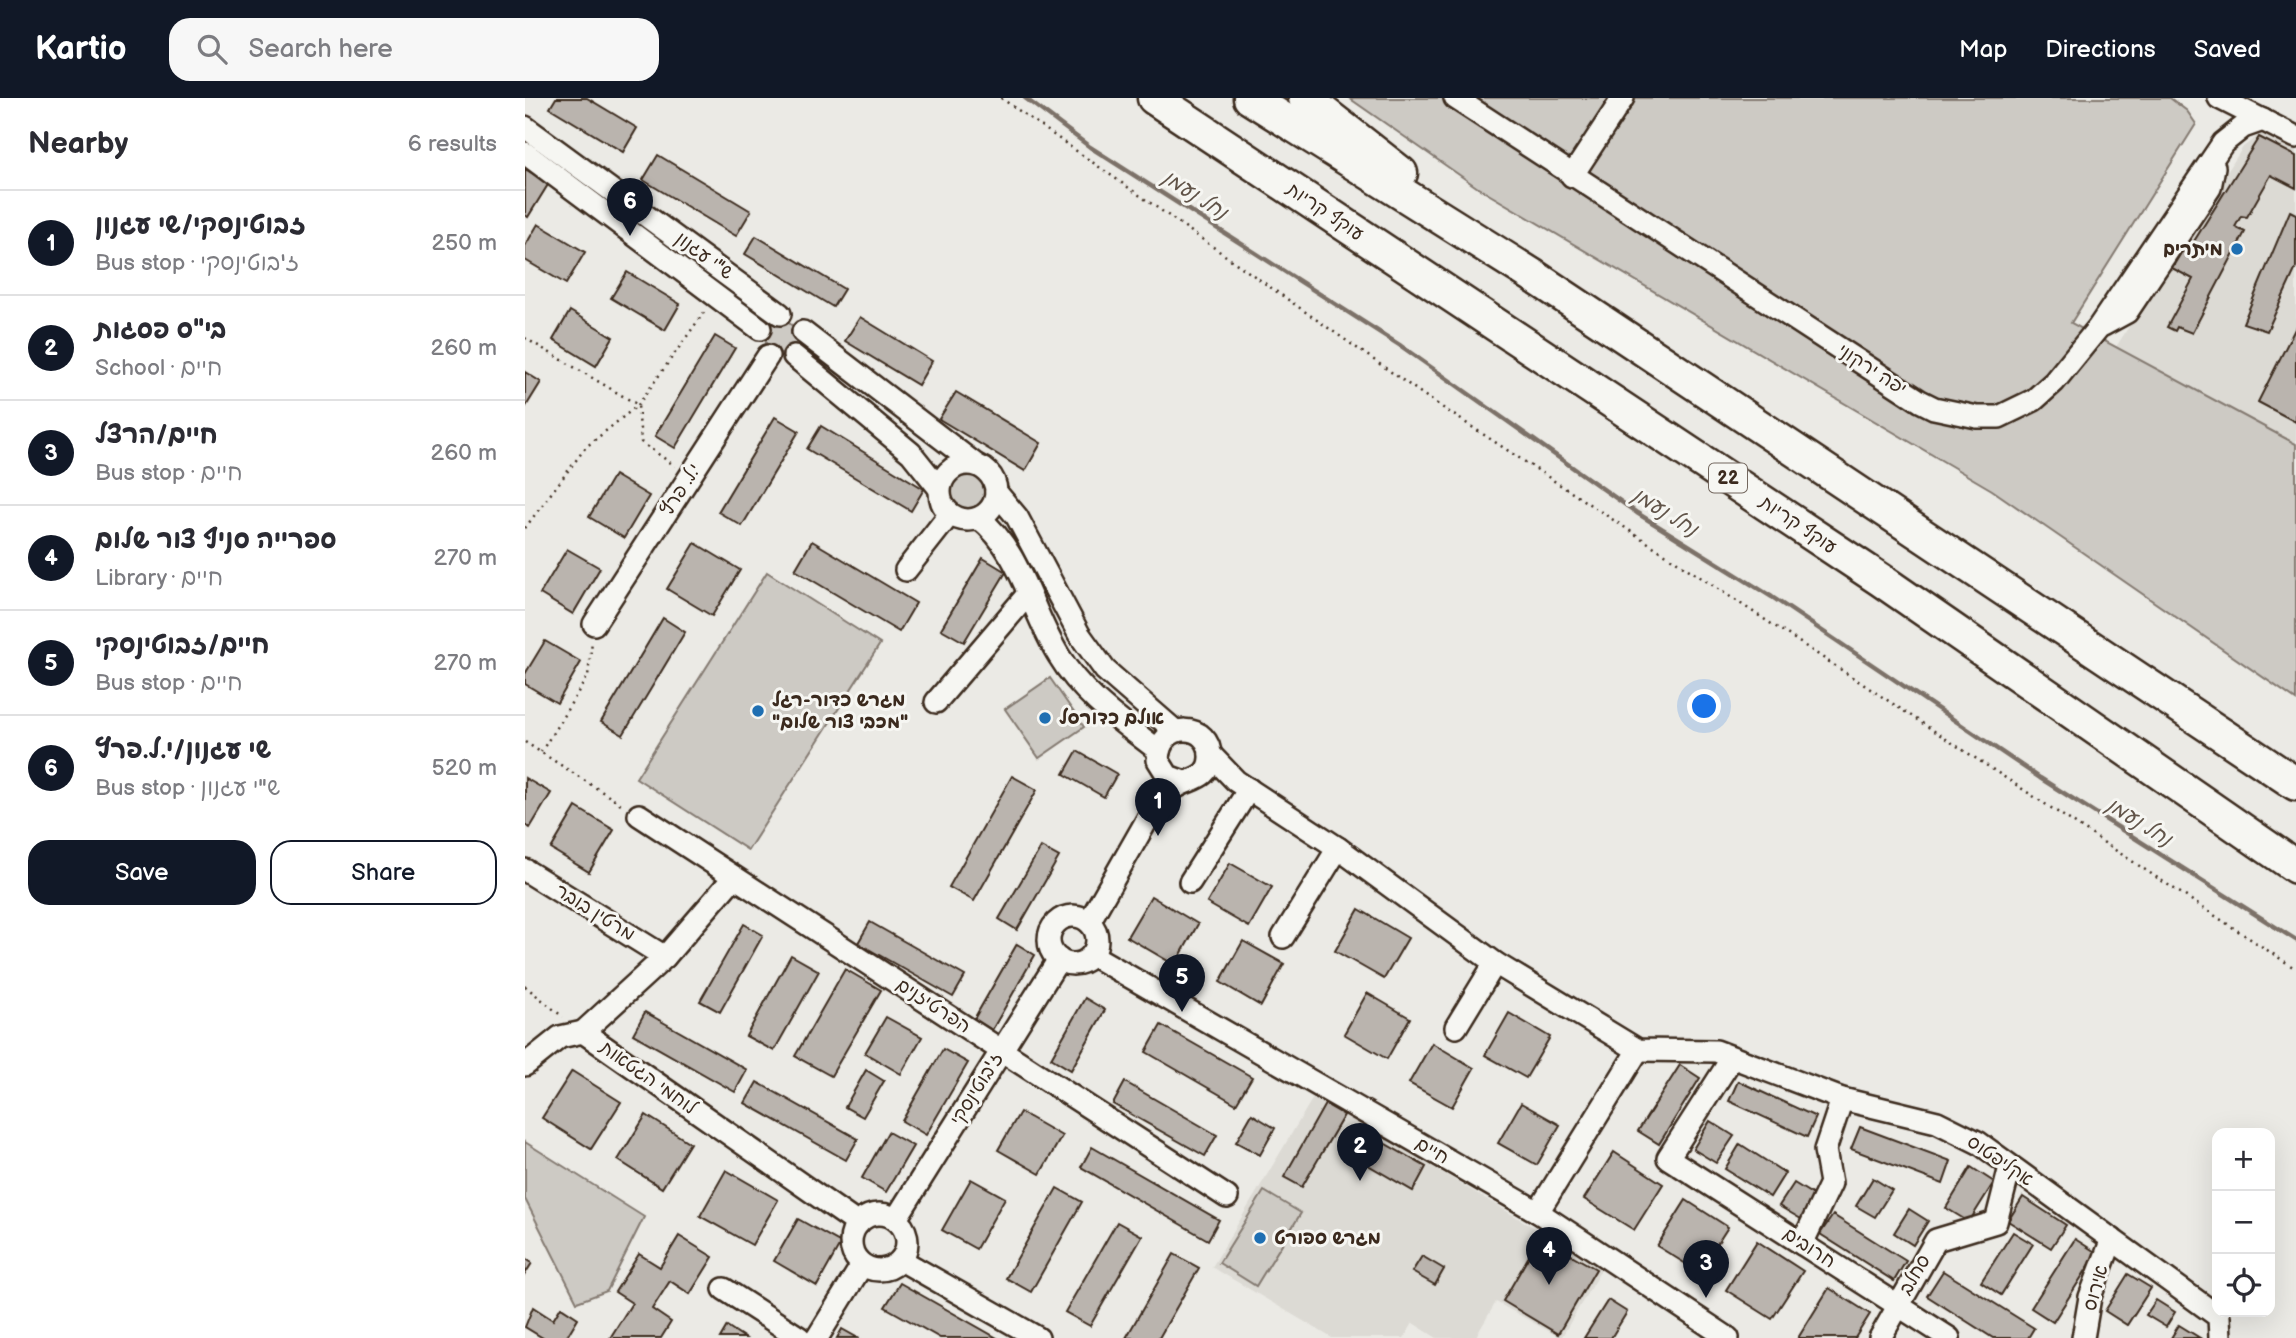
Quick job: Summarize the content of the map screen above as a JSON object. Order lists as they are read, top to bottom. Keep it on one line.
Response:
{"streets":{"highway":["עוקף קריות","22"],"street":["ש\"י עגנון","יפה ירקוני","י.ל. פרץ","מרטין בובר","הפרטיזנים","לוחמי הגטאות","ז'בוטינסקי","חיים","אקליפטוס","חרובים","סחלב","אירוס"]},"crossings":[["ש\"י עגנון","י.ל. פרץ"],["מרטין בובר","לוחמי הגטאות"],["הפרטיזנים","לוחמי הגטאות"],["הפרטיזנים","ז'בוטינסקי"],["לוחמי הגטאות","ז'בוטינסקי"],["ז'בוטינסקי","חיים"],["אקליפטוס","חרובים"],["אקליפטוס","סחלב"],["אקליפטוס","אירוס"],["חרובים","סחלב"]],"water":["נחל נעמן"],"places":["מיתרים","מגרש כדור-רגל \"מכבי צור שלום\"","אולם כדורסל","מגרש ספורט"],"page":{"header":"Kartio","search":"Search here","nav":["Map","Directions","Saved"],"heading":["Nearby","6 results"],"pins":["6","1","5","2","4","3"],"list":[{"mark":"1","name":"זבוטינסקי/שי עגנון","note":"Bus stop · ז'בוטינסקי","value":"250 m"},{"mark":"2","name":"בי\"ס פסגות","note":"School · חיים","value":"260 m"},{"mark":"3","name":"חיים/הרצל","note":"Bus stop · חיים","value":"260 m"},{"mark":"4","name":"ספרייה סניף צור שלום","note":"Library · חיים","value":"270 m"},{"mark":"5","name":"חיים/זבוטינסקי","note":"Bus stop · חיים","value":"270 m"},{"mark":"6","name":"שי עגנון/י.ל.פרץ","note":"Bus stop · ש\"י עגנון","value":"520 m"}],"buttons":["Save","Share"],"map_buttons":["+","−"]}}
